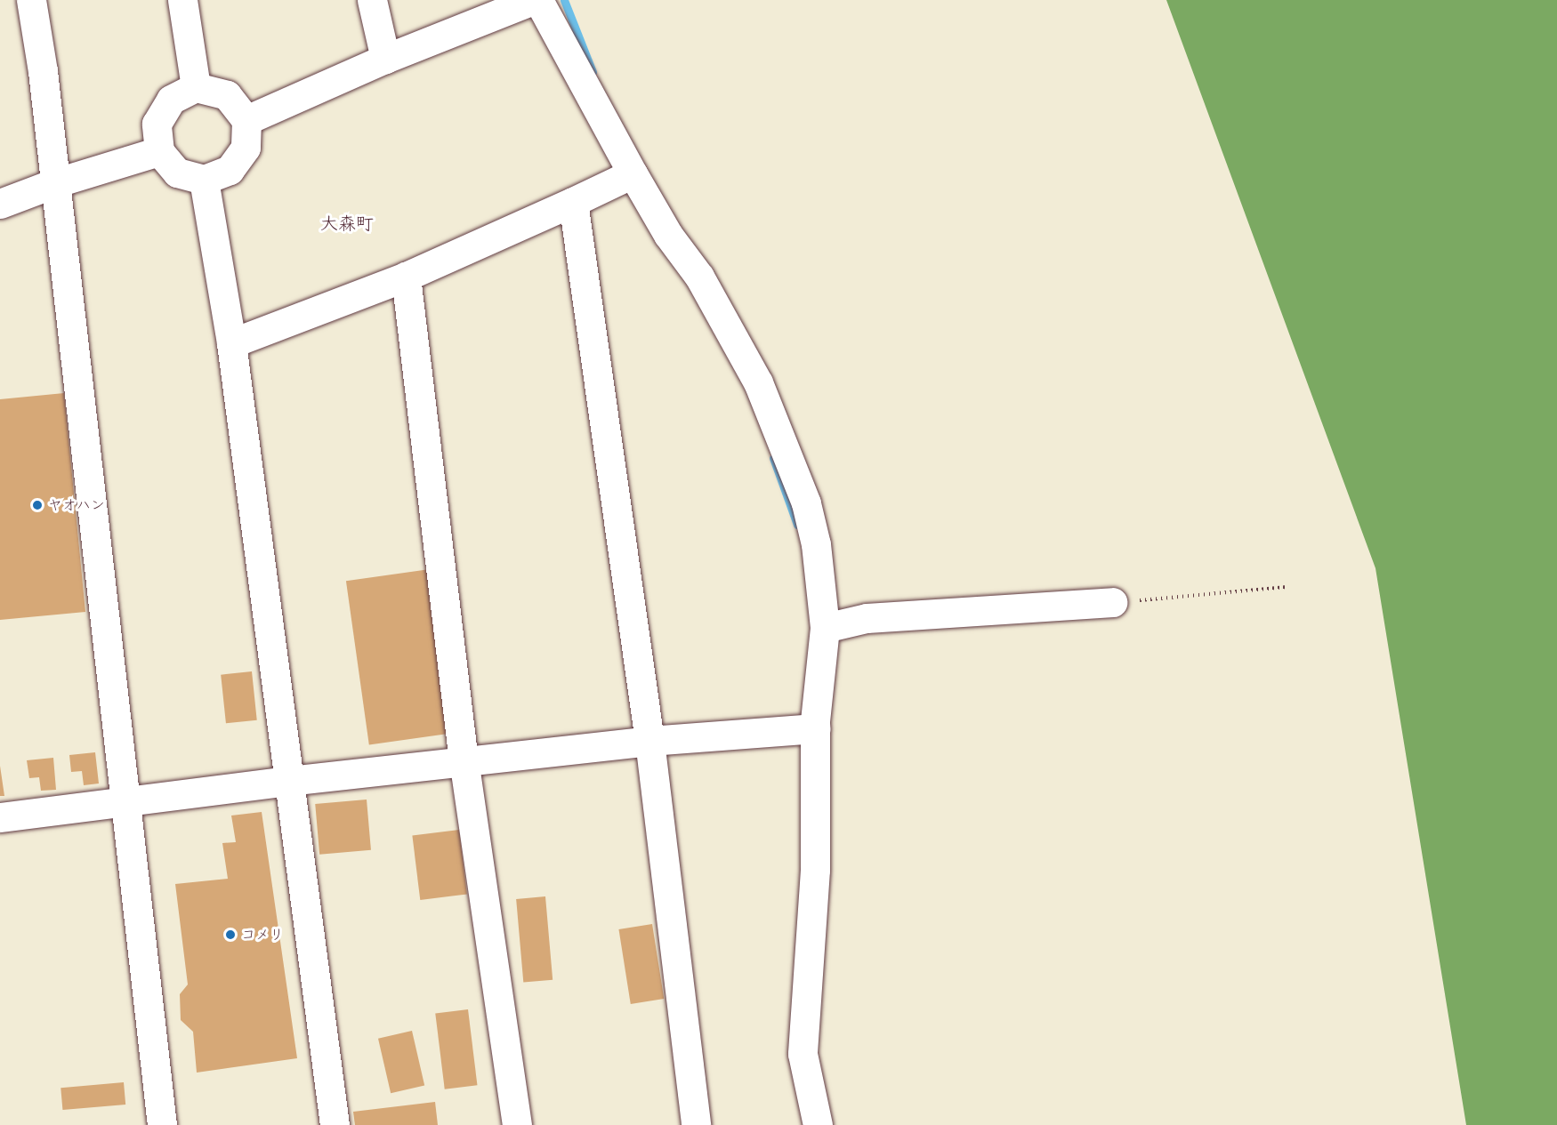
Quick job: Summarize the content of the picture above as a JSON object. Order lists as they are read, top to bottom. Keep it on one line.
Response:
{"districts":["大森町"],"places":["ヤオハン","コメリ"]}
